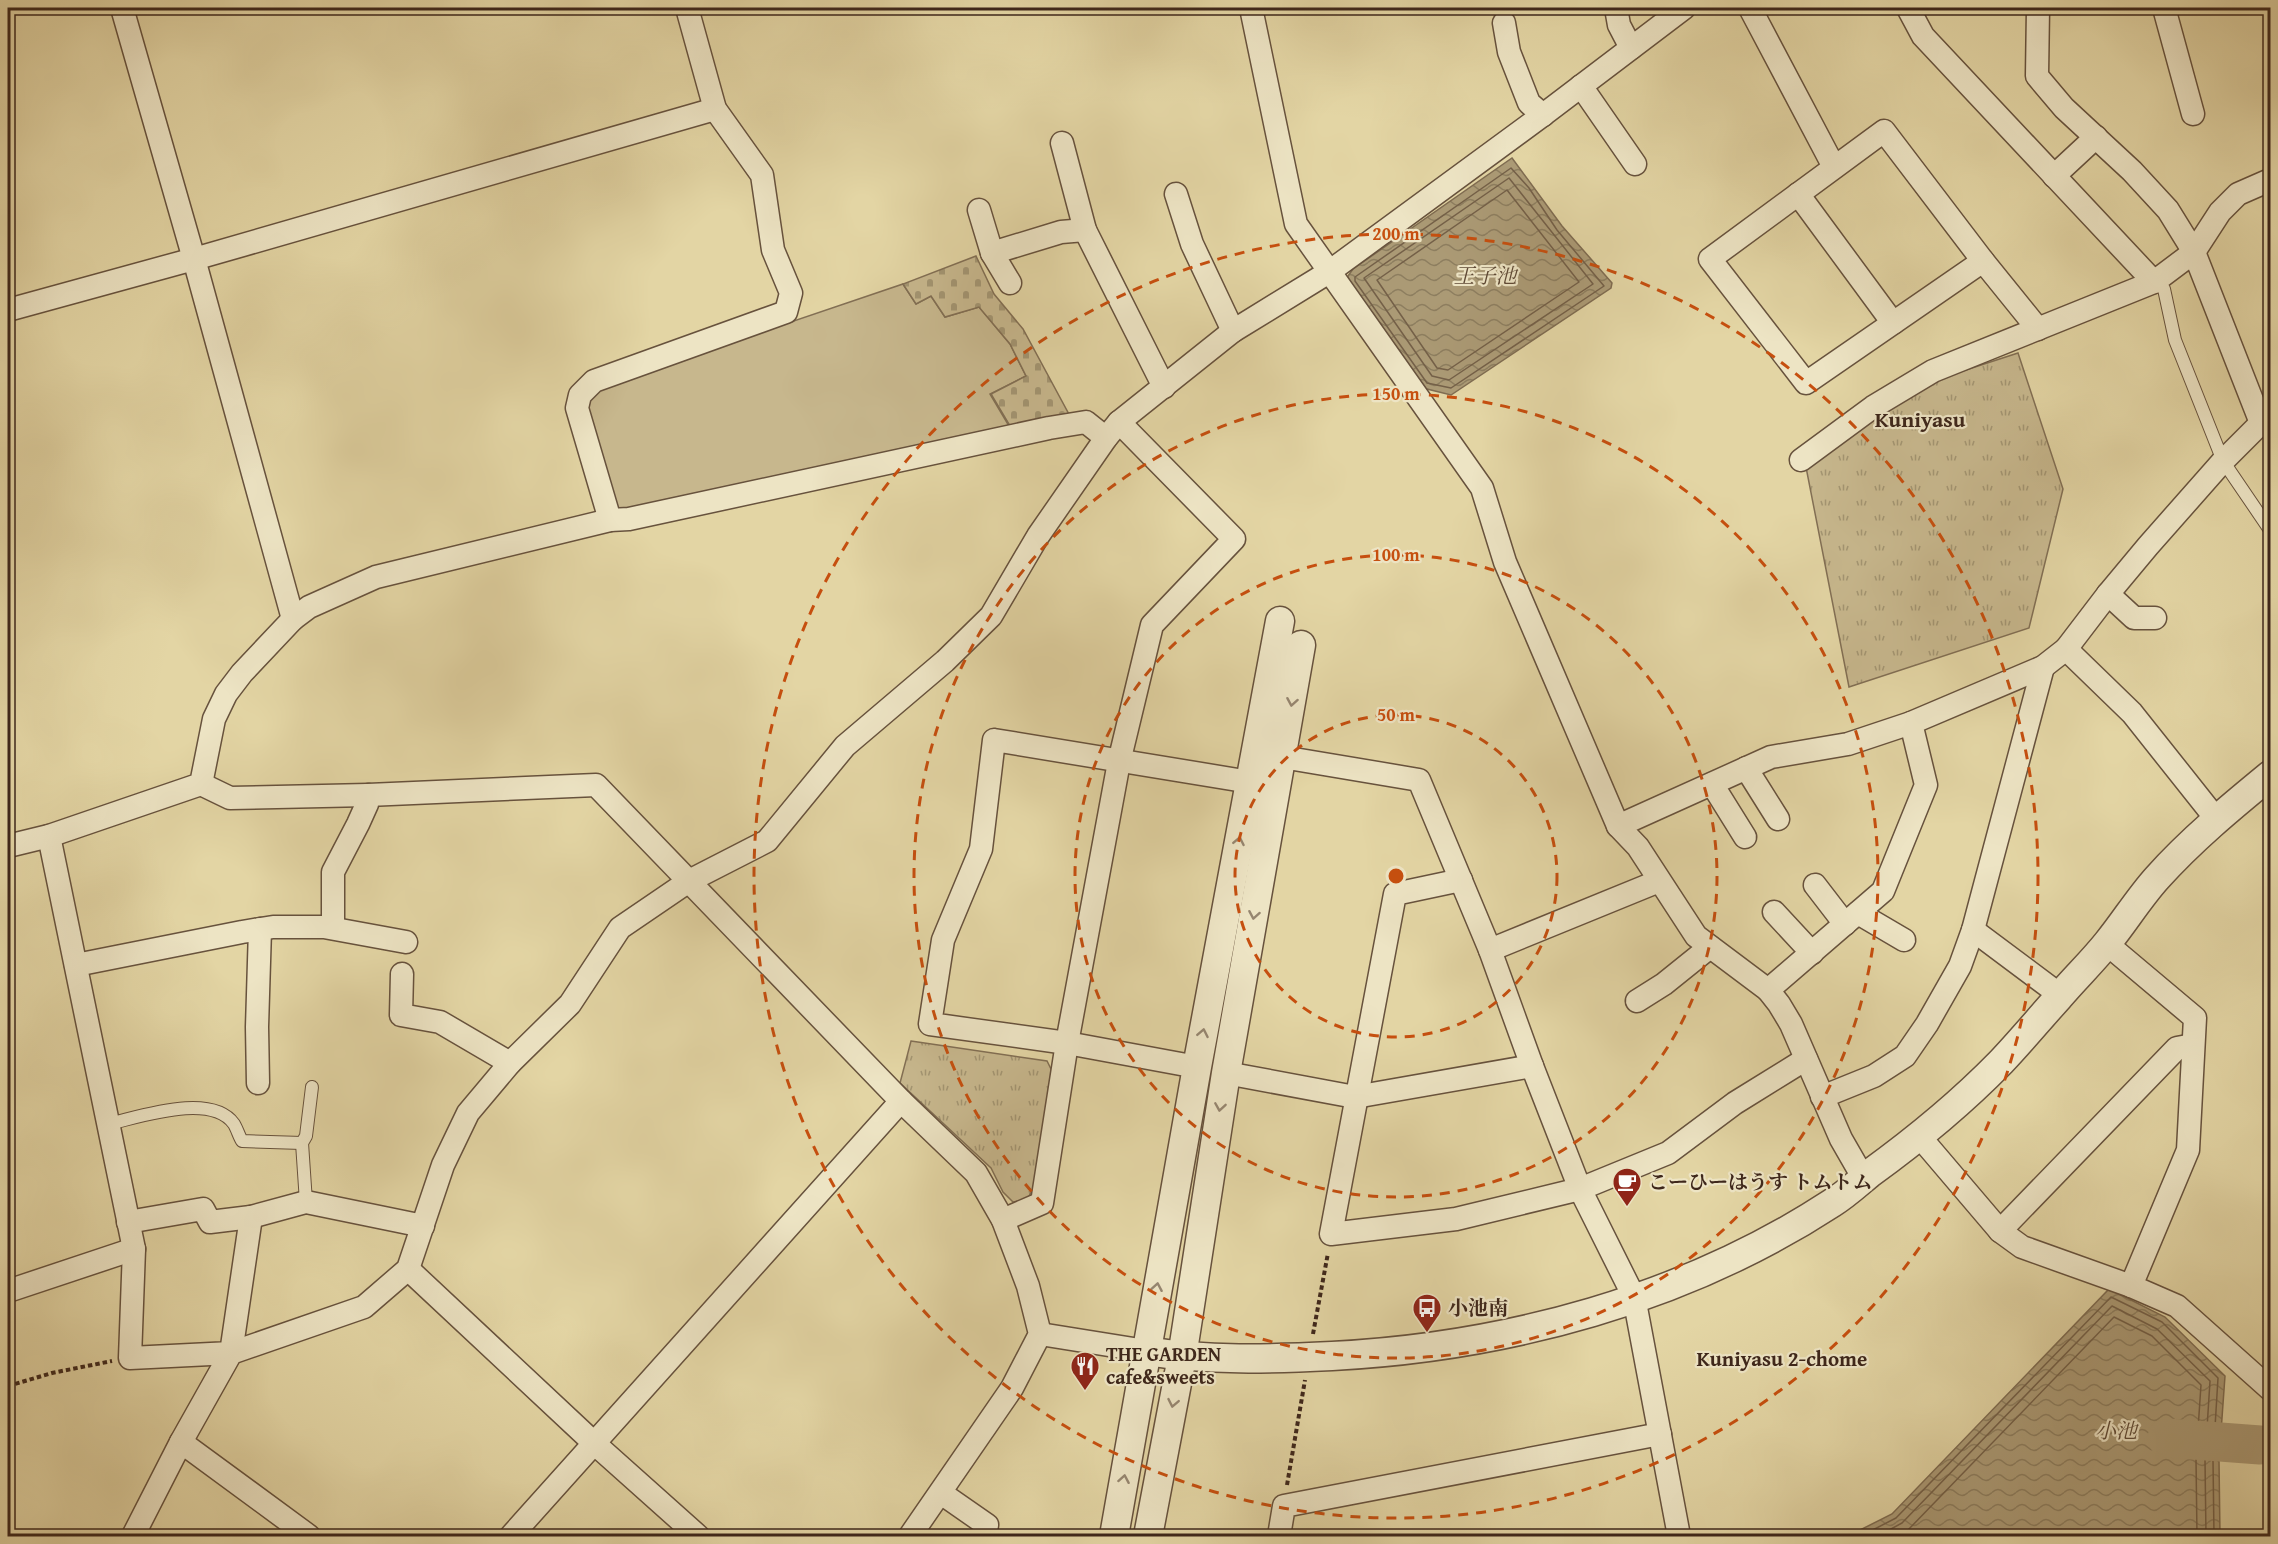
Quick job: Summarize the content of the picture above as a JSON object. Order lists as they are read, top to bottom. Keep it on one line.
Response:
{"districts":["Kuniyasu","Kuniyasu 2-chome"],"water":["王子池","小池"],"places":{"cafe":["こーひーはうす トムトム"],"bus stop":["小池南"],"restaurant":["THE GARDEN cafe&sweets"]},"rings":["200 m","150 m","100 m","50 m"]}
